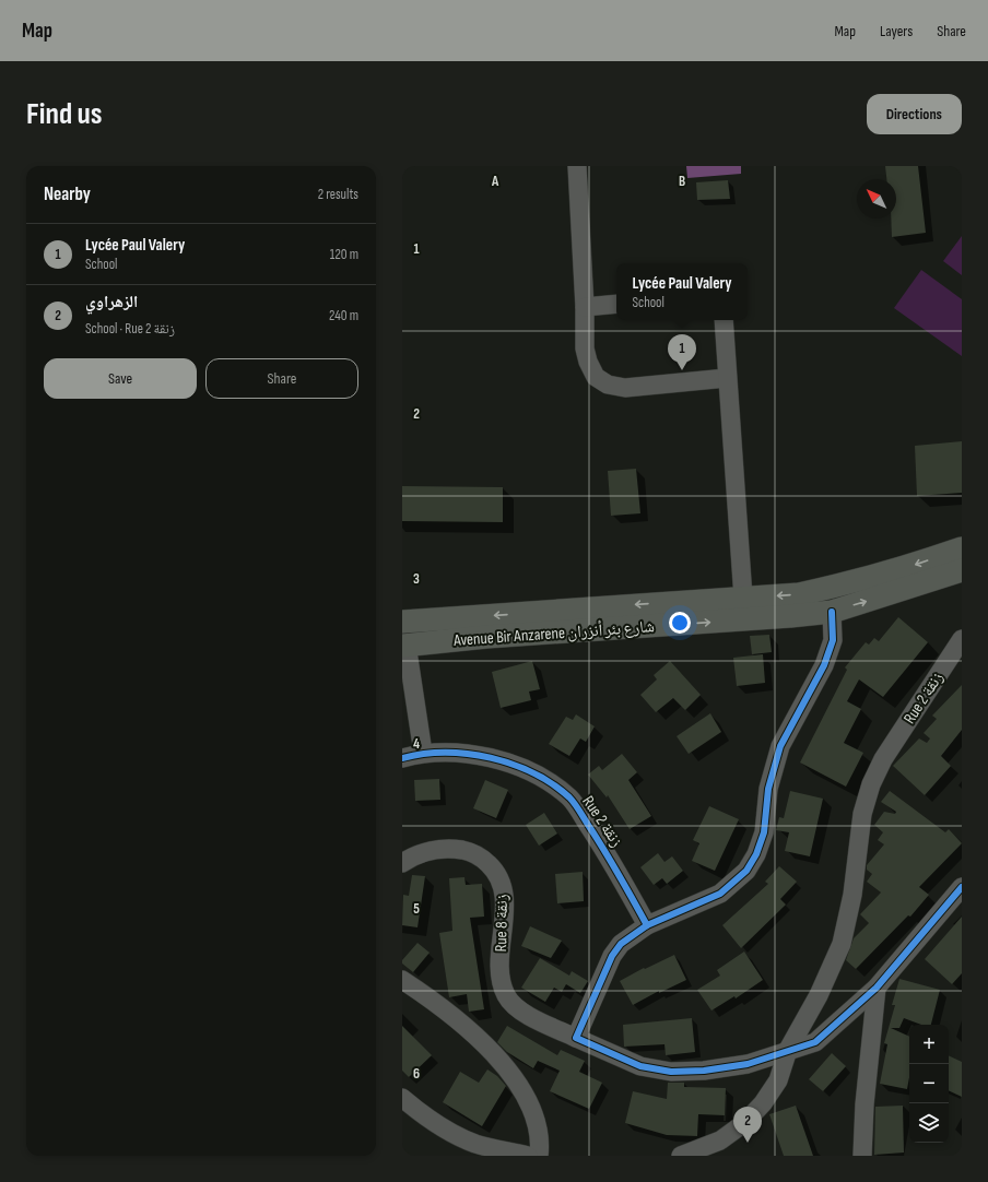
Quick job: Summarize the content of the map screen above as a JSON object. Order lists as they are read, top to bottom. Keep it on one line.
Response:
{"streets":{"main road":["Avenue Bir Anzarene شارع بئر أنزران"],"street":["Rue 2 زنقة","Rue 8 زنقة"]},"crossings":[["Rue 2 زنقة","Rue 8 زنقة"]],"north":"top left","page":{"header":"Map","nav":["Map","Layers","Share"],"buttons":["Directions",["Save","Share"]],"title":"Find us","heading":["Nearby","2 results"],"list":[{"mark":"1","name":"Lycée Paul Valery","note":"School","value":"120 m"},{"mark":"2","name":"الزهراوي","note":"School · Rue 2 زنقة","value":"240 m"}],"popup":["Lycée Paul Valery","School"],"pins":["1","2"],"map_buttons":["+","−"]},"grid":{"columns":["A","B"],"rows":["1","2","3","4","5","6"]}}
